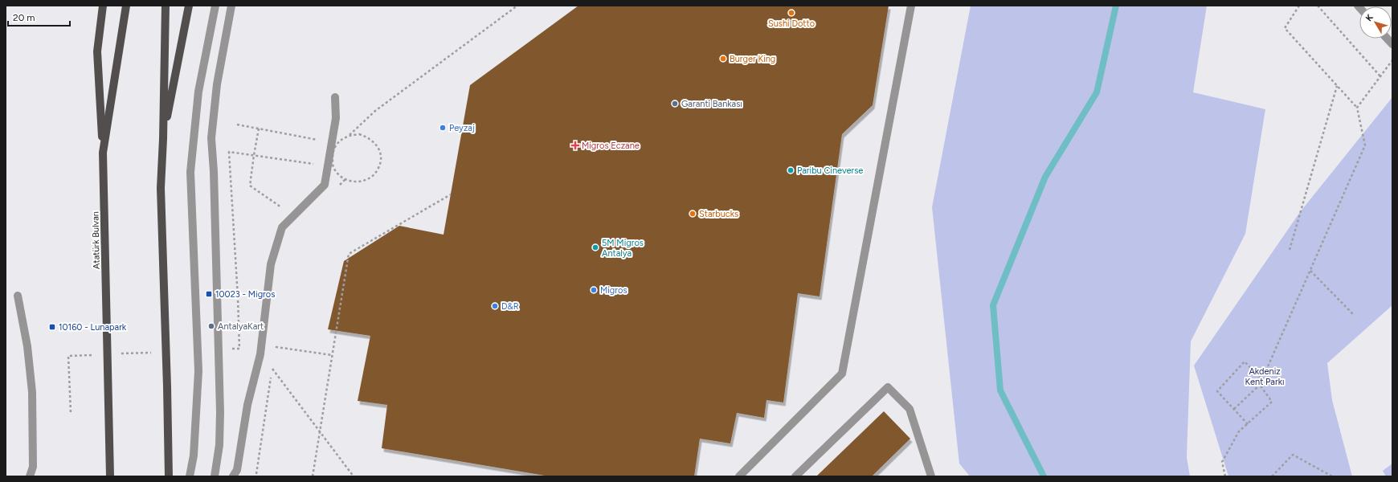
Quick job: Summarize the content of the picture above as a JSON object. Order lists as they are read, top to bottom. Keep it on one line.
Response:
{"streets":{"main road":["Atatürk Bulvarı"]},"parks":["Akdeniz Kent Parkı"],"places":{"other":["Sushi Dotto","Burger King","Garanti Bankası","Peyzaj","Paribu Cineverse","Starbucks","5M Migros Antalya","Migros","D&R","AntalyaKart"],"health":["Migros Eczane"],"transit":["10023 - Migros","10160 - Lunapark"]},"scale_bar":"20 m","north":"top left"}
